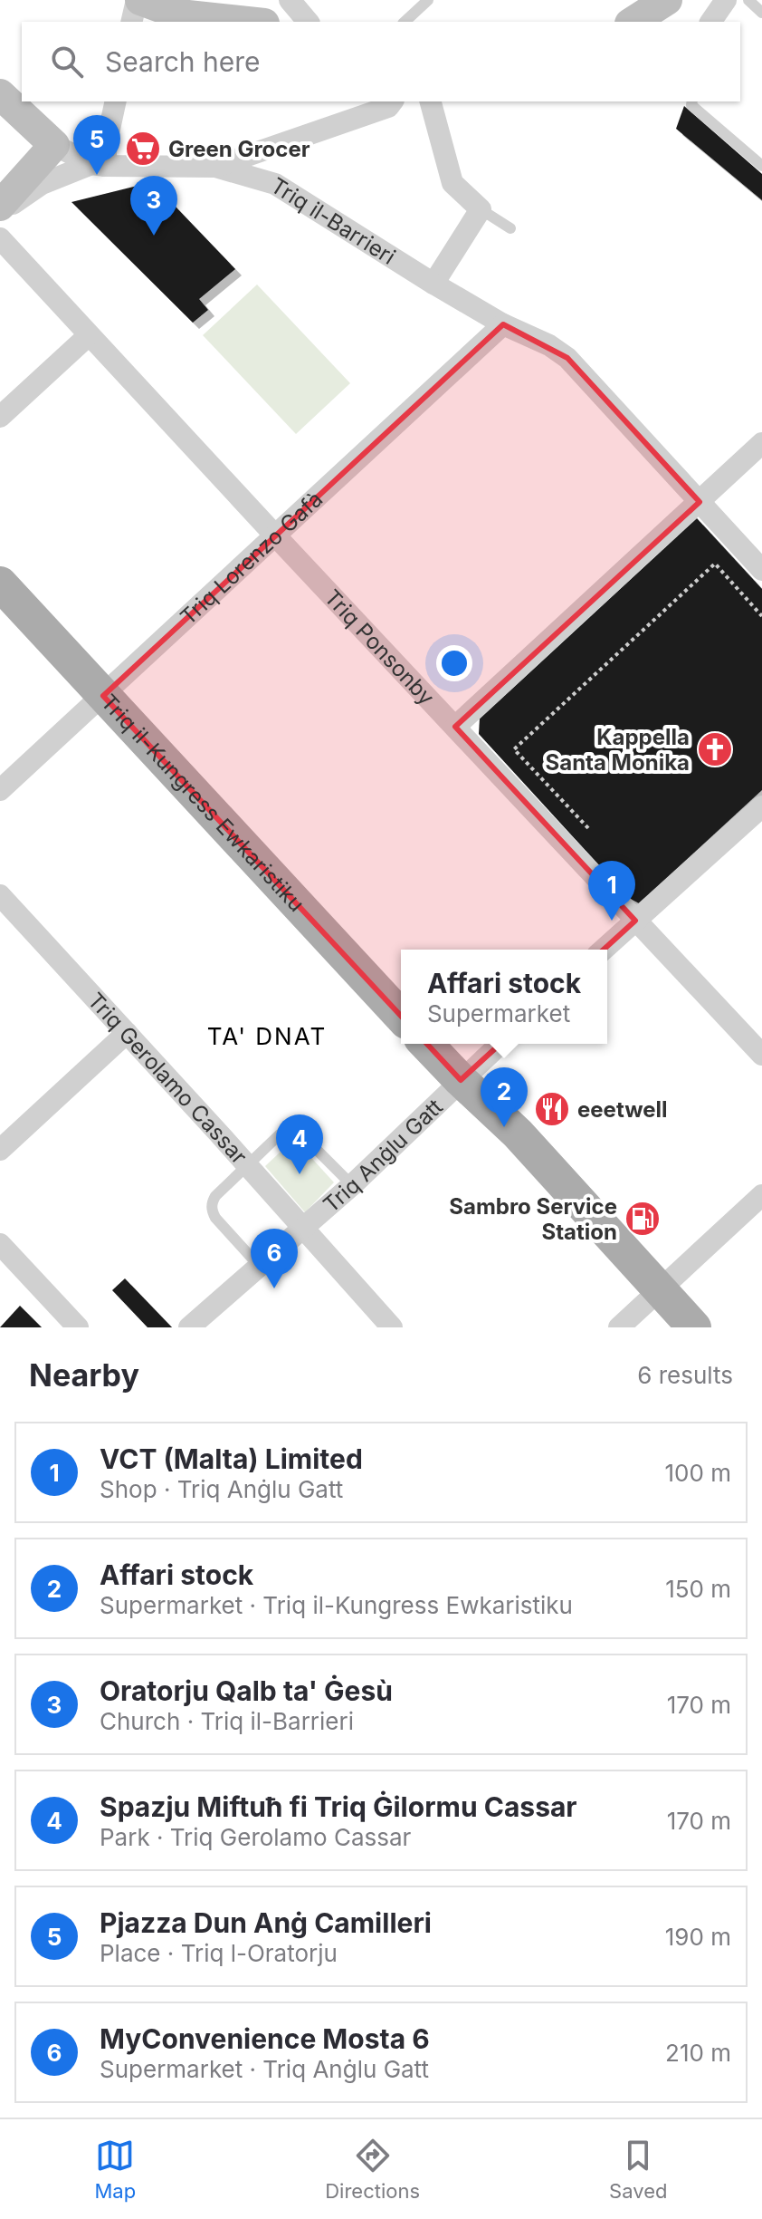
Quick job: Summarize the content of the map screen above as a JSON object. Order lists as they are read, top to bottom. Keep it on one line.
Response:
{"streets":{"main road":["Triq il-Kungress Ewkaristiku"],"street":["Triq il-Barrieri","Triq Lorenzo Gafà","Triq Ponsonby","Triq Gerolamo Cassar","Triq Anġlu Gatt"]},"crossings":[["Triq il-Barrieri","Triq Lorenzo Gafà"],["Triq Lorenzo Gafà","Triq Ponsonby"],["Triq Lorenzo Gafà","Triq il-Kungress Ewkaristiku"],["Triq Gerolamo Cassar","Triq Anġlu Gatt"]],"districts":["TA' DNAT"],"places":{"supermarket":["Green Grocer"],"church":["Kappella Santa Monika"],"restaurant":["eeetwell"],"fuel station":["Sambro Service Station"]},"page":{"search":"Search here","pins":["5","3","1","2","4","6"],"popup":["Affari stock","Supermarket"],"heading":["Nearby","6 results"],"list":[{"mark":"1","name":"VCT (Malta) Limited","note":"Shop · Triq Anġlu Gatt","value":"100 m"},{"mark":"2","name":"Affari stock","note":"Supermarket · Triq il-Kungress Ewkaristiku","value":"150 m"},{"mark":"3","name":"Oratorju Qalb ta' Ġesù","note":"Church · Triq il-Barrieri","value":"170 m"},{"mark":"4","name":"Spazju Miftuħ fi Triq Ġilormu Cassar","note":"Park · Triq Gerolamo Cassar","value":"170 m"},{"mark":"5","name":"Pjazza Dun Anġ Camilleri","note":"Place · Triq l-Oratorju","value":"190 m"},{"mark":"6","name":"MyConvenience Mosta 6","note":"Supermarket · Triq Anġlu Gatt","value":"210 m"}],"nav":["Map","Directions","Saved"]}}
